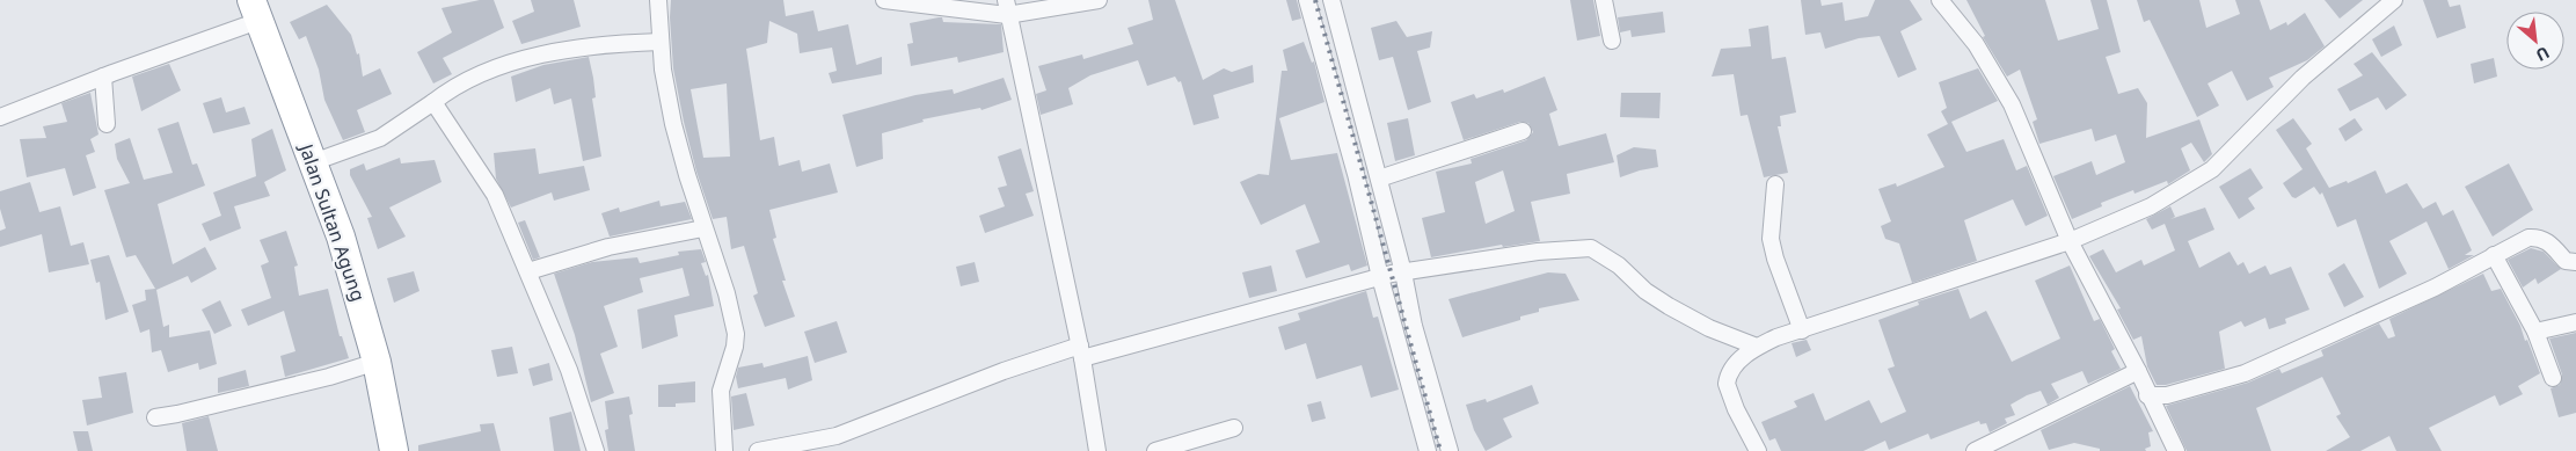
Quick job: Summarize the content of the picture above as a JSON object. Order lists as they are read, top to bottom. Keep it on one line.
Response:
{"streets":{"highway":["Jalan Sultan Agung"]},"north":"bottom right"}
